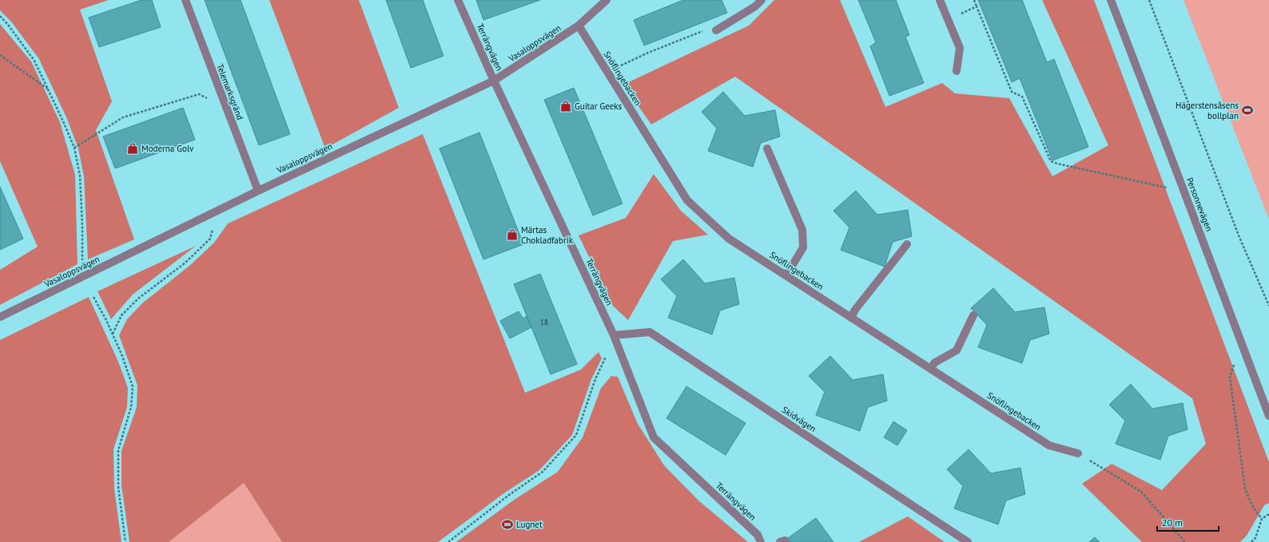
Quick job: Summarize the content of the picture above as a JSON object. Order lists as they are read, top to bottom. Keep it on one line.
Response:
{"streets":{"street":["Vasaloppsvägen","Terrängvägen","Snöflingebacken","Telemarksgränd","Personnevägen","Skidvägen"]},"crossings":[["Vasaloppsvägen","Terrängvägen"],["Vasaloppsvägen","Snöflingebacken"],["Vasaloppsvägen","Telemarksgränd"],["Terrängvägen","Skidvägen"]],"places":{"shop":["Guitar Geeks","Moderna Golv","Märtas Chokladfabrik"],"sports":["Hägerstensåsens bollplan","Lugnet"]},"house_numbers":["18"],"scale_bar":"20 m"}
